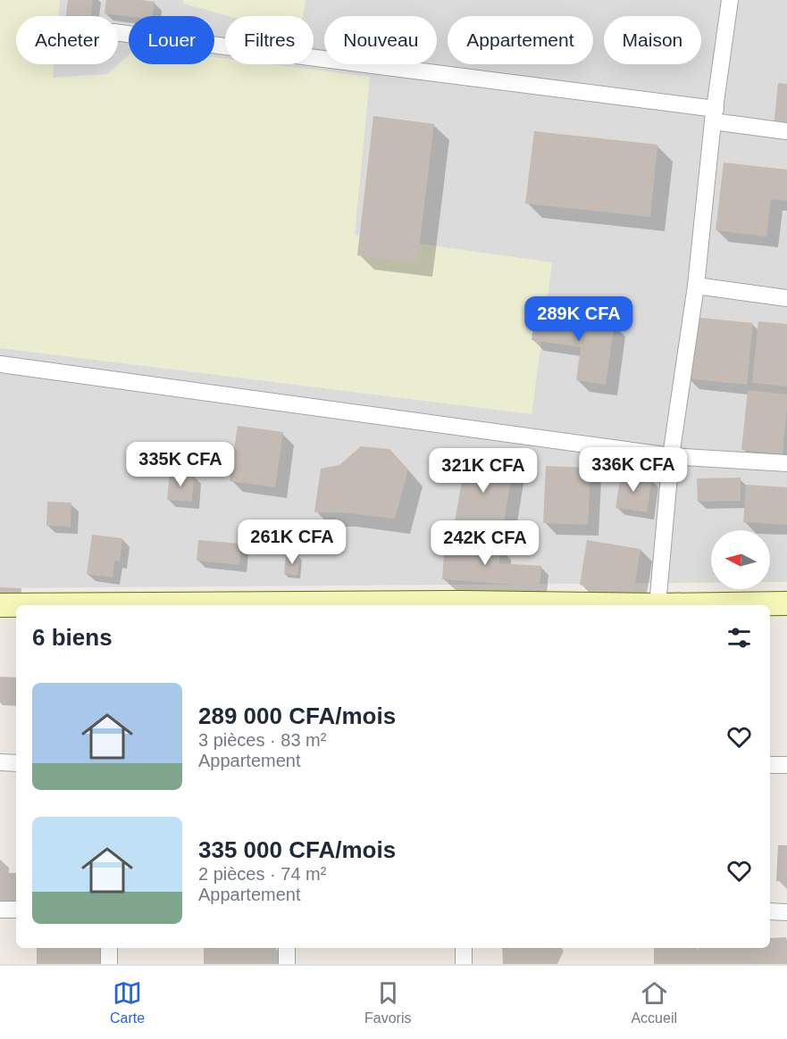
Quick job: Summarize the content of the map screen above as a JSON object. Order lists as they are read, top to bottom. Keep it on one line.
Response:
{"north":"left","page":{"chip":["Acheter","Louer","Filtres","Nouveau","Appartement","Maison"],"price":["289K CFA","335K CFA","336K CFA","321K CFA","261K CFA","242K CFA"],"heading":"6 biens","list":[{"name":"289 000 CFA/mois","note":"3 pièces · 83 m² · Appartement"},{"name":"335 000 CFA/mois","note":"2 pièces · 74 m² · Appartement"}],"tabs":["Carte","Favoris","Accueil"]}}
